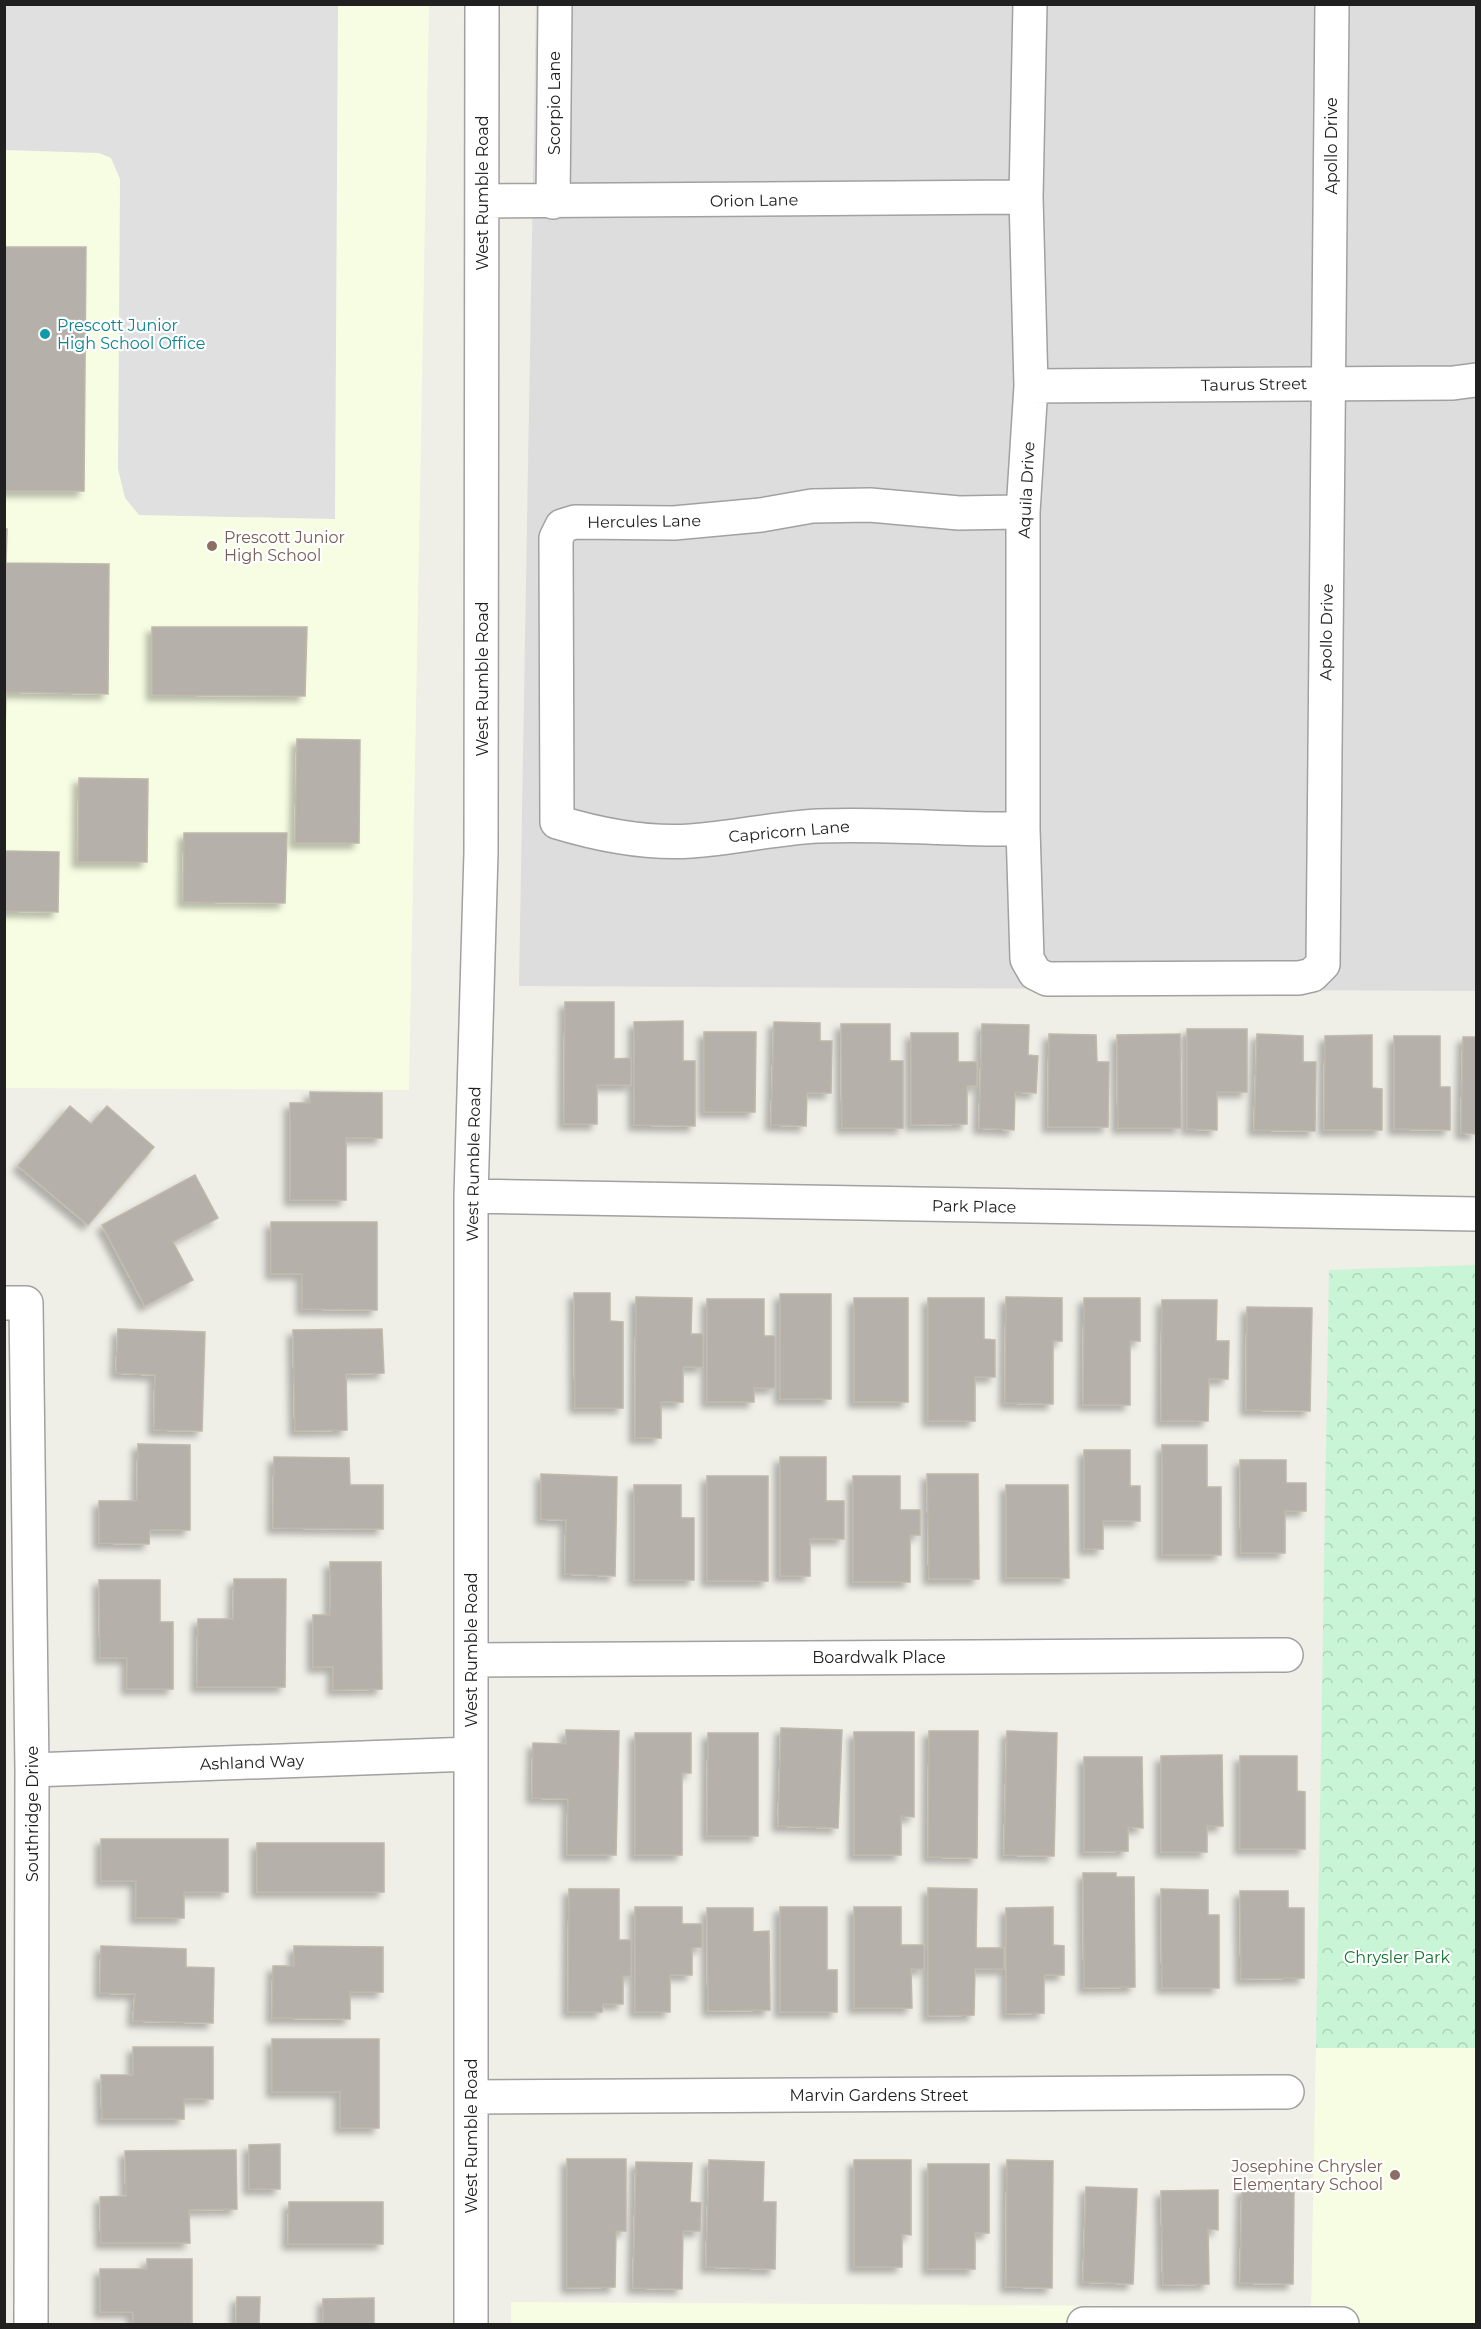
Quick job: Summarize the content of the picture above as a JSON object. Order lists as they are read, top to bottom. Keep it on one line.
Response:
{"streets":{"street":["Scorpio Lane","Apollo Drive","West Rumble Road","Orion Lane","Taurus Street","Aquila Drive","Hercules Lane","Capricorn Lane","Park Place","Boardwalk Place","Ashland Way","Southridge Drive","Marvin Gardens Street"]},"crossings":[["Scorpio Lane","Orion Lane"],["Apollo Drive","Taurus Street"],["Apollo Drive","Aquila Drive"],["West Rumble Road","Orion Lane"],["West Rumble Road","Park Place"],["West Rumble Road","Boardwalk Place"],["West Rumble Road","Ashland Way"],["West Rumble Road","Marvin Gardens Street"],["Orion Lane","Aquila Drive"],["Taurus Street","Aquila Drive"],["Aquila Drive","Hercules Lane"],["Aquila Drive","Capricorn Lane"],["Hercules Lane","Capricorn Lane"],["Ashland Way","Southridge Drive"]],"parks":["Chrysler Park"],"places":["Prescott Junior High School Office","Prescott Junior High School","Josephine Chrysler Elementary School"]}
